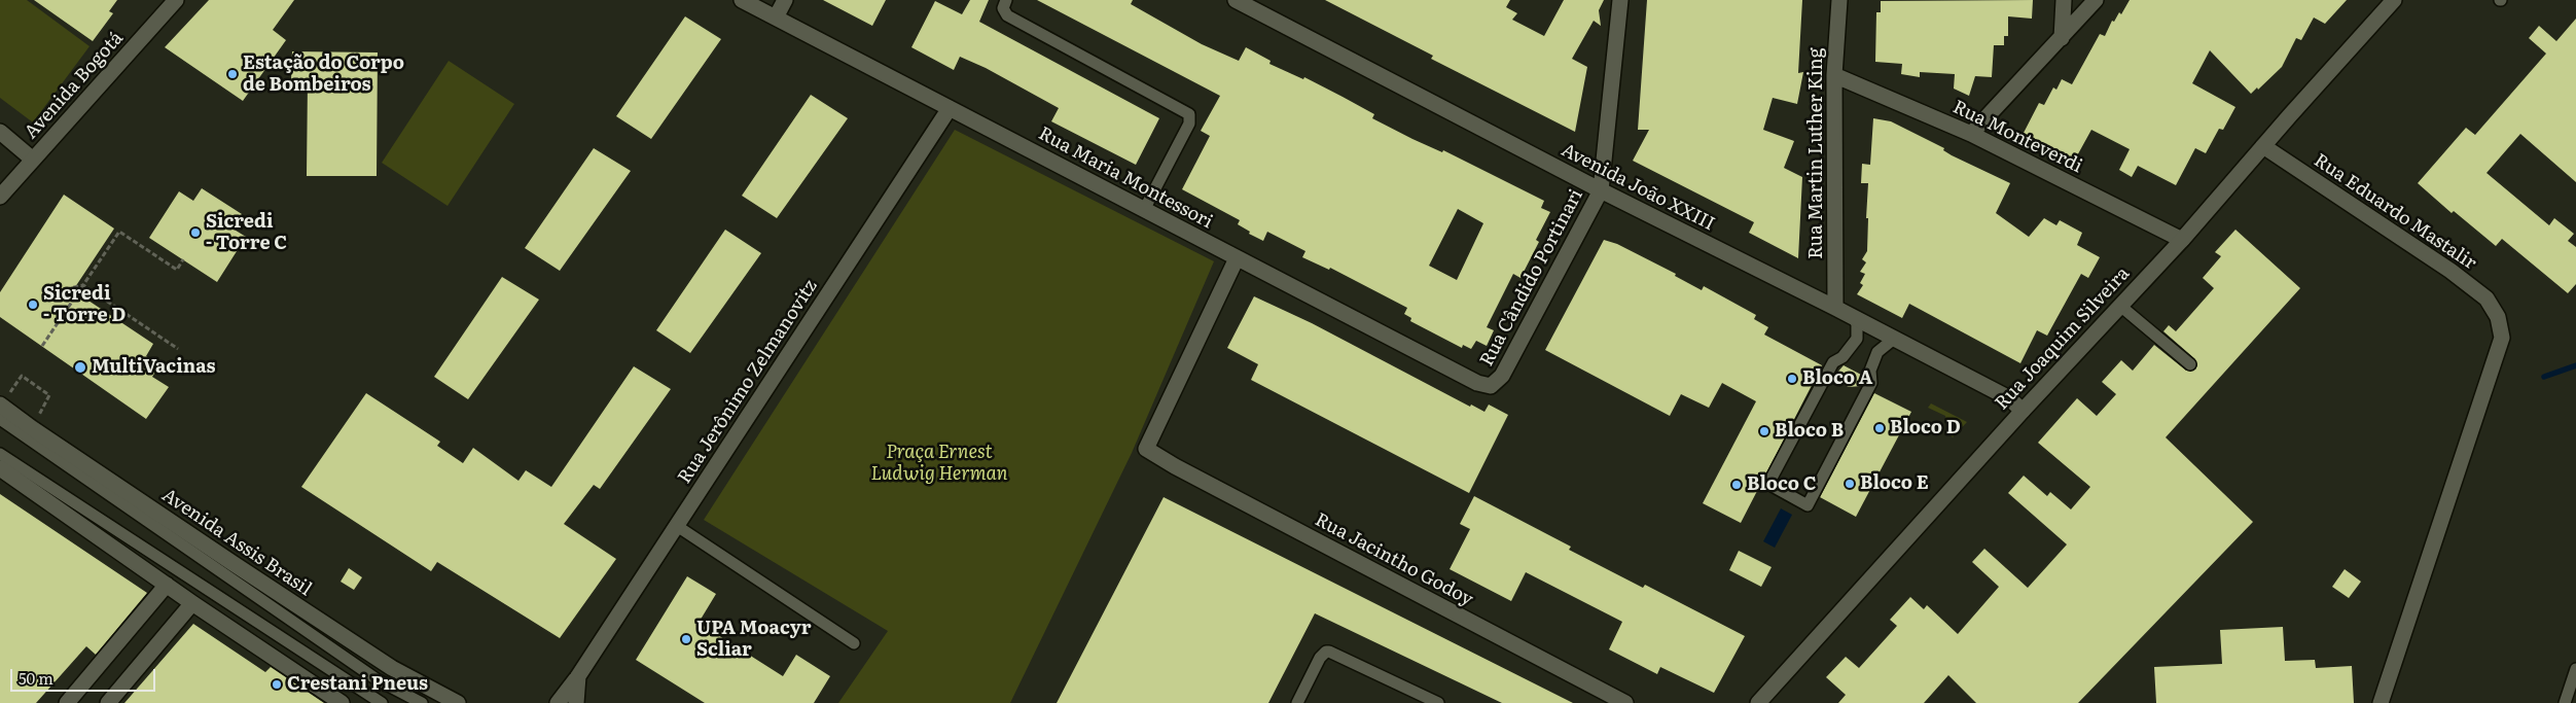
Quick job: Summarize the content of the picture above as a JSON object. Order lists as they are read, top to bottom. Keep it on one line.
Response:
{"streets":{"street":["Avenida Bogotá","Rua Monteverdi","Rua Martin Luther King","Rua Maria Montessori","Avenida João XXIII","Rua Eduardo Mastalir","Rua Cândido Portinari","Rua Joaquim Silveira","Rua Jerônimo Zelmanovitz","Avenida Assis Brasil","Rua Jacintho Godoy"]},"crossings":[["Rua Monteverdi","Rua Martin Luther King"],["Rua Monteverdi","Rua Joaquim Silveira"],["Rua Martin Luther King","Avenida João XXIII"],["Rua Maria Montessori","Rua Cândido Portinari"],["Rua Maria Montessori","Rua Jerônimo Zelmanovitz"],["Rua Maria Montessori","Rua Jacintho Godoy"],["Avenida João XXIII","Rua Cândido Portinari"],["Avenida João XXIII","Rua Joaquim Silveira"],["Rua Eduardo Mastalir","Rua Joaquim Silveira"]],"parks":["Praça Ernest Ludwig Herman"],"places":["Estação do Corpo de Bombeiros","Sicredi - Torre C","Sicredi - Torre D","MultiVacinas","Bloco A","Bloco D","Bloco B","Bloco E","Bloco C","UPA Moacyr Scliar","Crestani Pneus"],"scale_bar":"50 m"}
